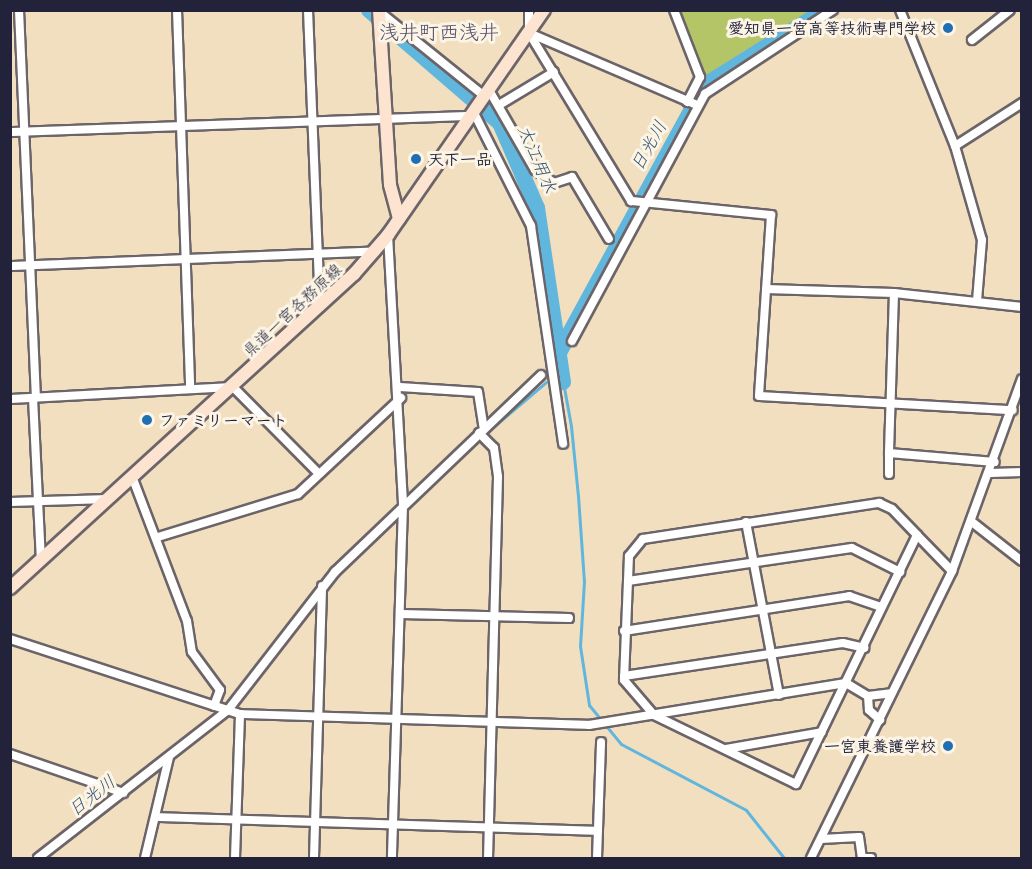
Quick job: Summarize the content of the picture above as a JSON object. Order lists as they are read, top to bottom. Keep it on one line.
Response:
{"streets":{"main road":["県道一宮各務原線"]},"districts":["浅井町西浅井"],"water":["日光川","大江用水"],"places":["愛知県一宮高等技術専門学校","天下一品","ファミリーマート","一宮東養護学校"]}
